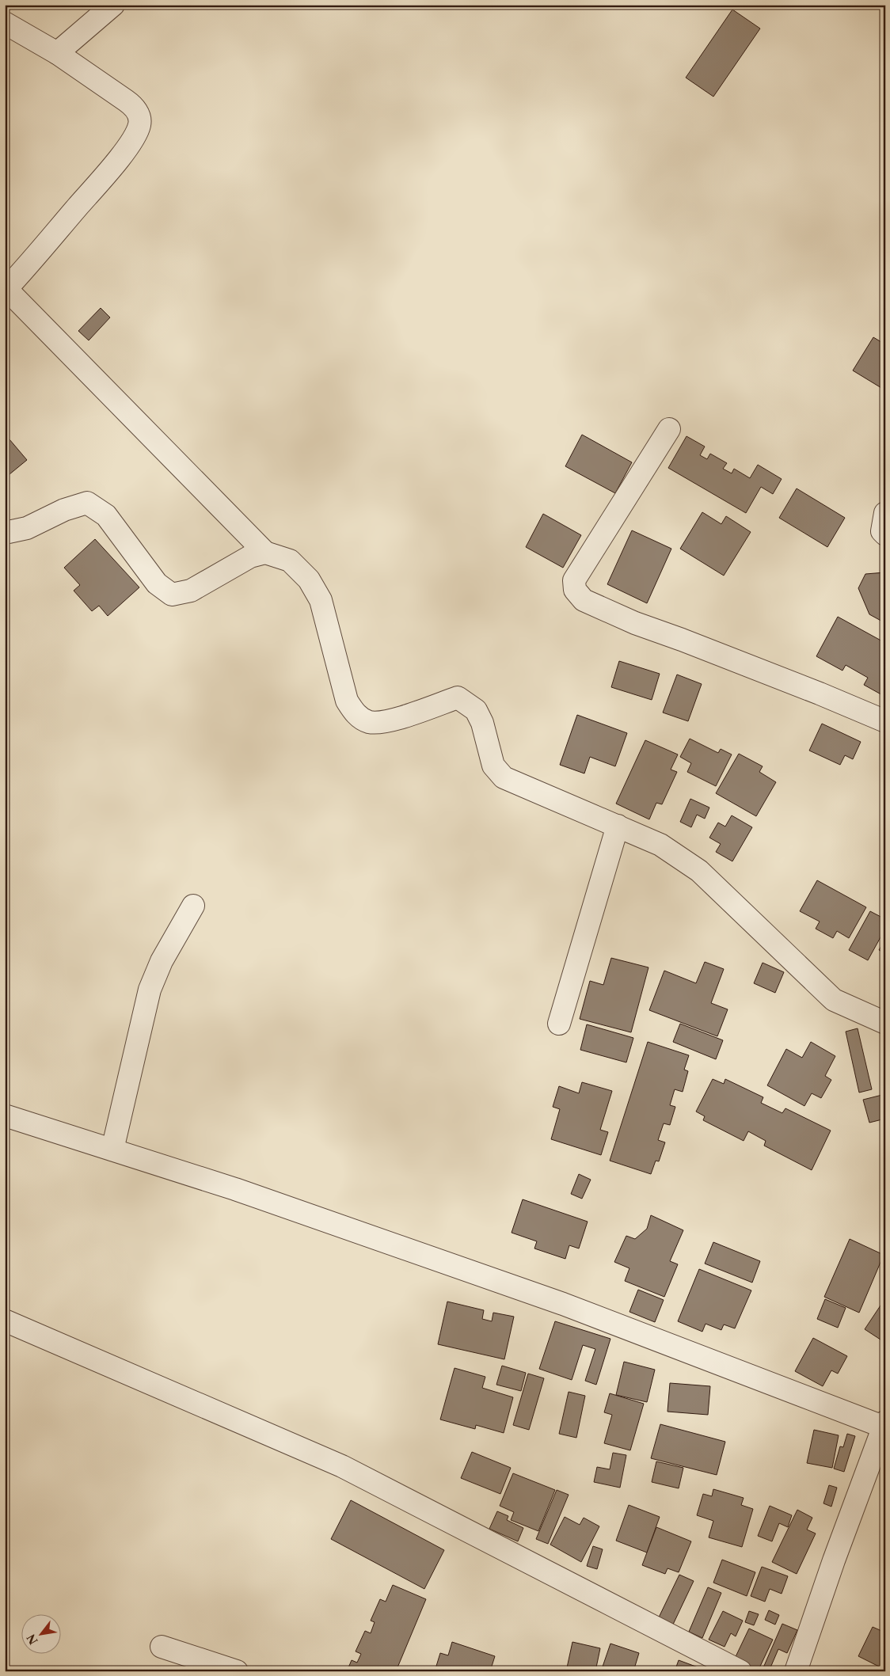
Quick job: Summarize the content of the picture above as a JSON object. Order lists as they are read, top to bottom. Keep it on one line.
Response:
{"north":"bottom left"}
